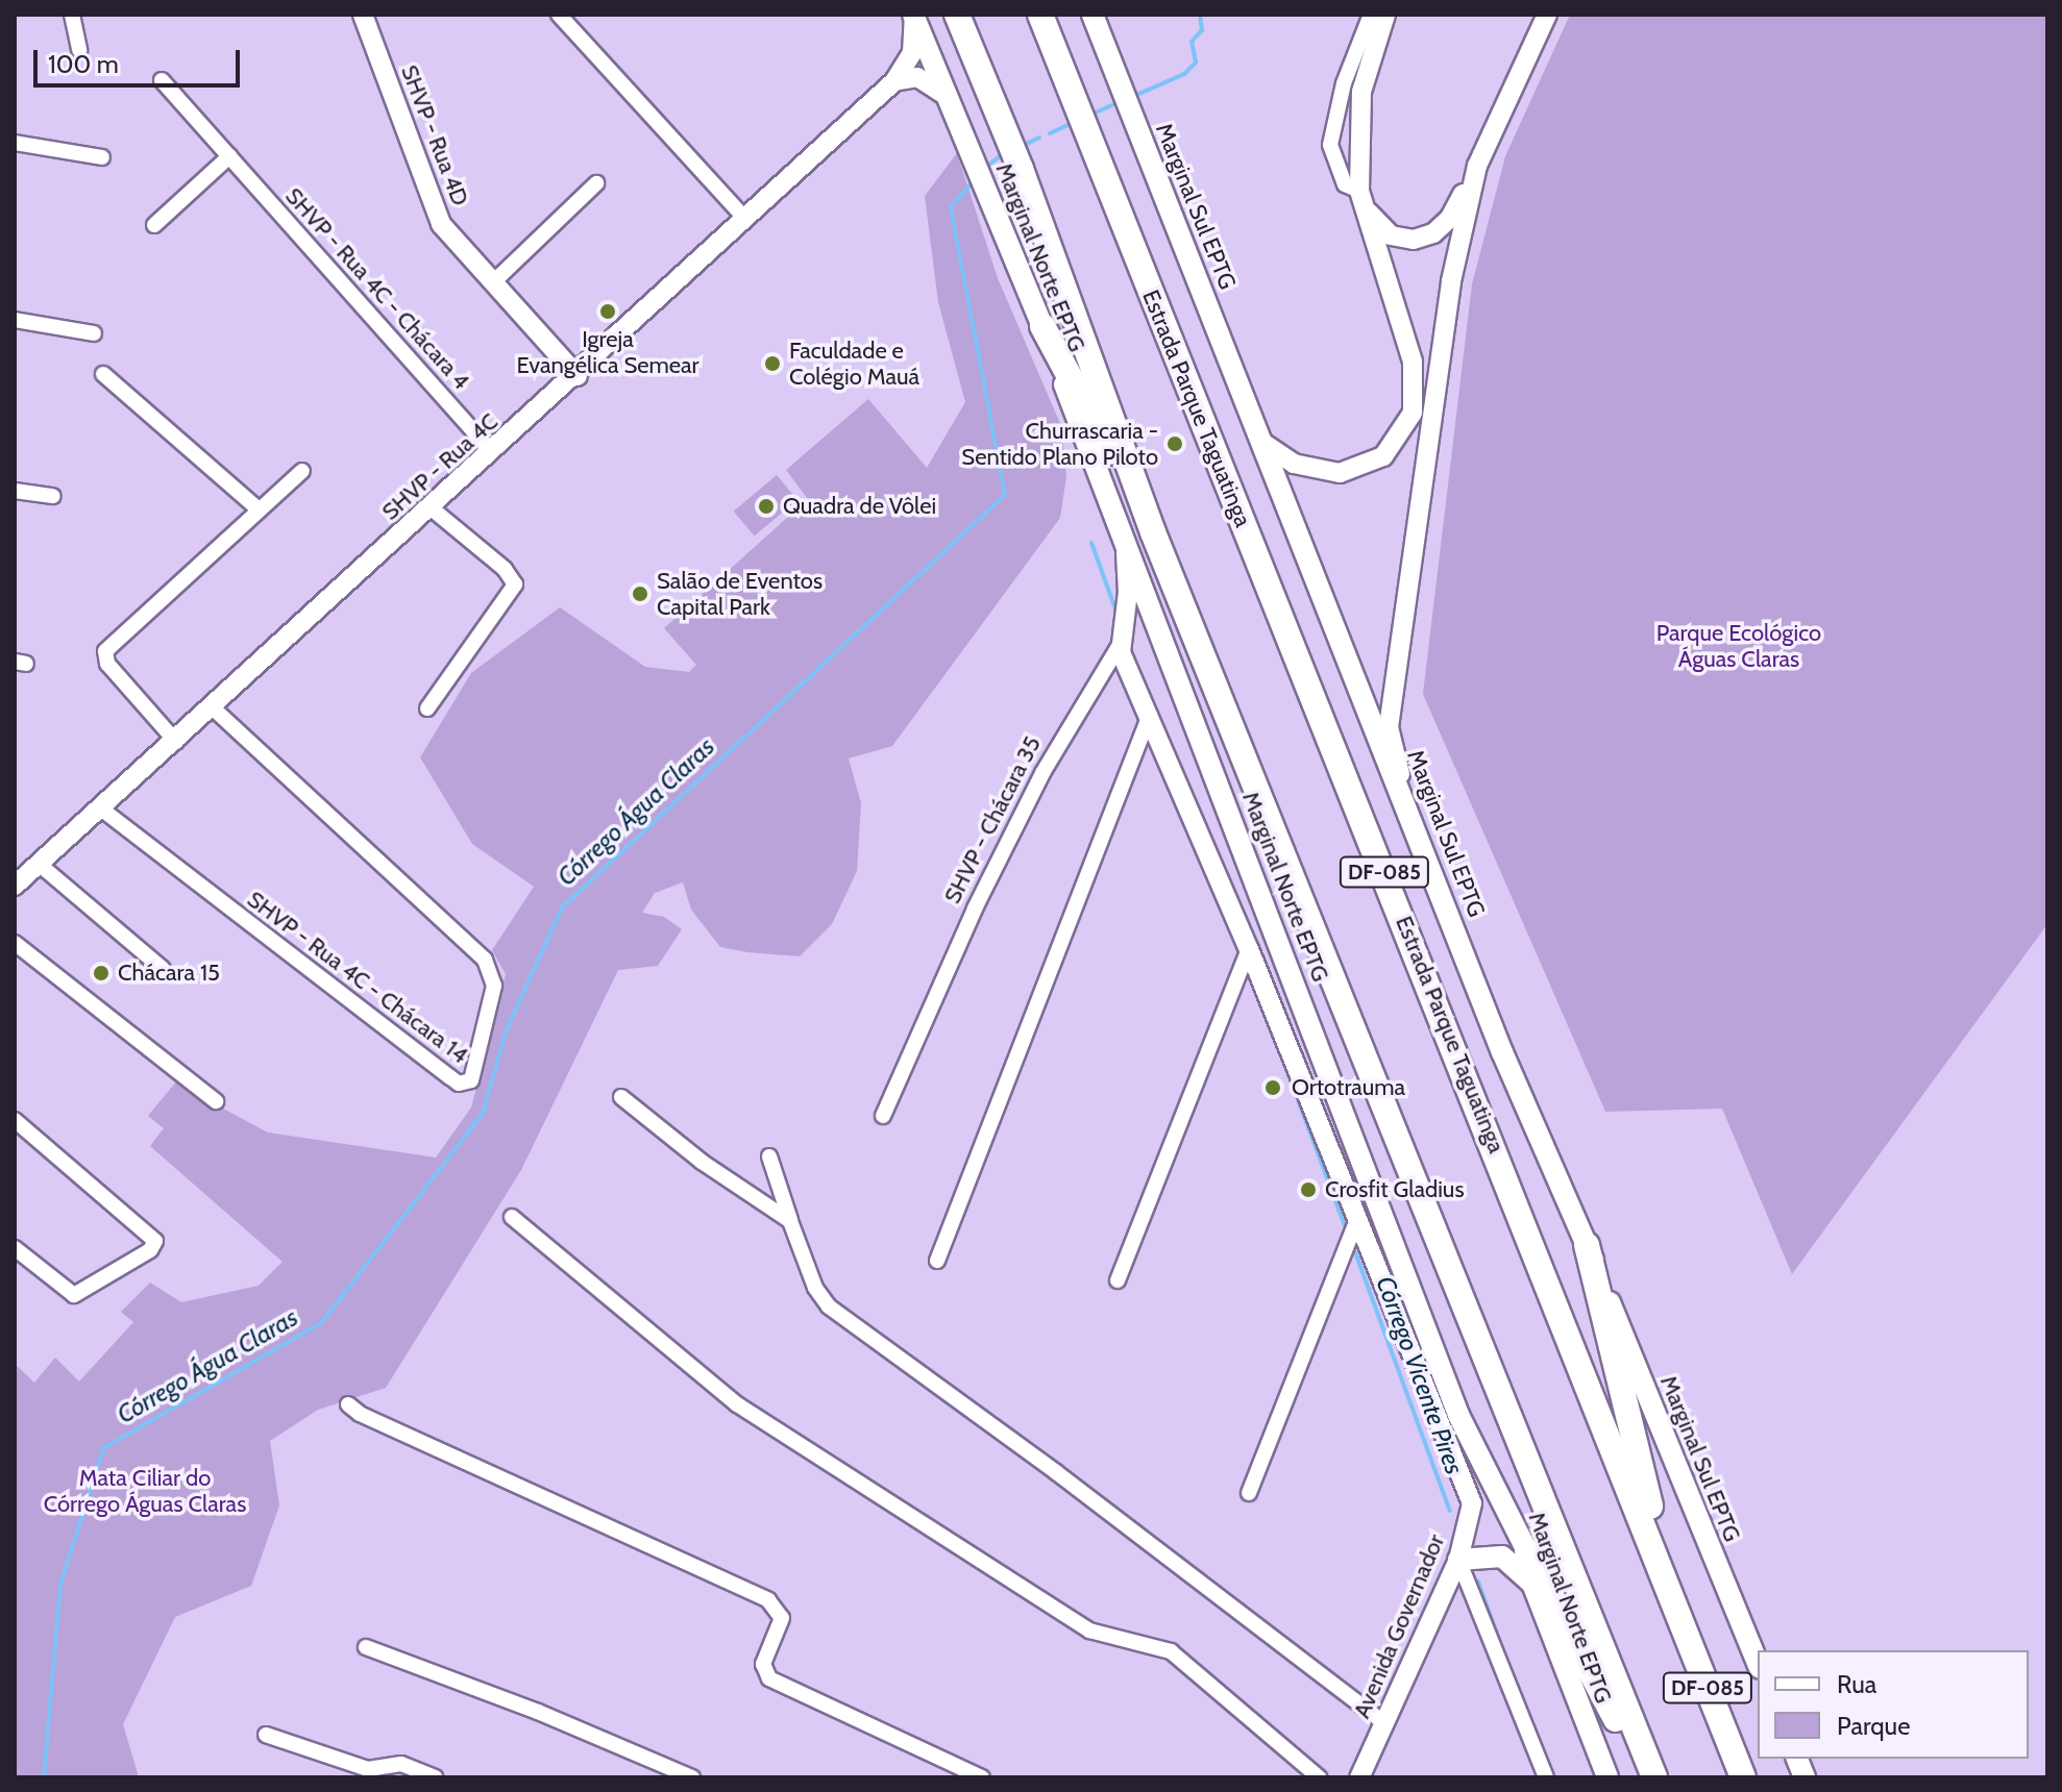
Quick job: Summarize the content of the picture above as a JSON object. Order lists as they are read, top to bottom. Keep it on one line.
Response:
{"streets":{"highway":["Estrada Parque Taguatinga","DF-085"],"main road":["Marginal Sul EPTG","Marginal Norte EPTG"],"street":["SHVP - Rua 4D","SHVP - Rua 4C - Chácara 4","SHVP - Rua 4C","SHVP - Chácara 35","SHVP - Rua 4C - Chácara 14","Avenida Governador"]},"crossings":[["SHVP - Rua 4D","SHVP - Rua 4C"],["Marginal Norte EPTG","SHVP - Rua 4C"],["Marginal Norte EPTG","SHVP - Chácara 35"],["SHVP - Rua 4C - Chácara 4","SHVP - Rua 4C"],["SHVP - Rua 4C","SHVP - Rua 4C - Chácara 14"]],"water":["Córrego Água Claras","Córrego Vicente Pires"],"parks":["Parque Ecológico Águas Claras","Mata Ciliar do Córrego Águas Claras"],"places":["Igreja Evangélica Semear","Faculdade e Colégio Mauá","Churrascaria - Sentido Plano Piloto","Quadra de Vôlei","Salão de Eventos Capital Park","Chácara 15","Ortotrauma","Crosfit Gladius"],"legend":["Rua","Parque"],"scale_bar":"100 m"}
